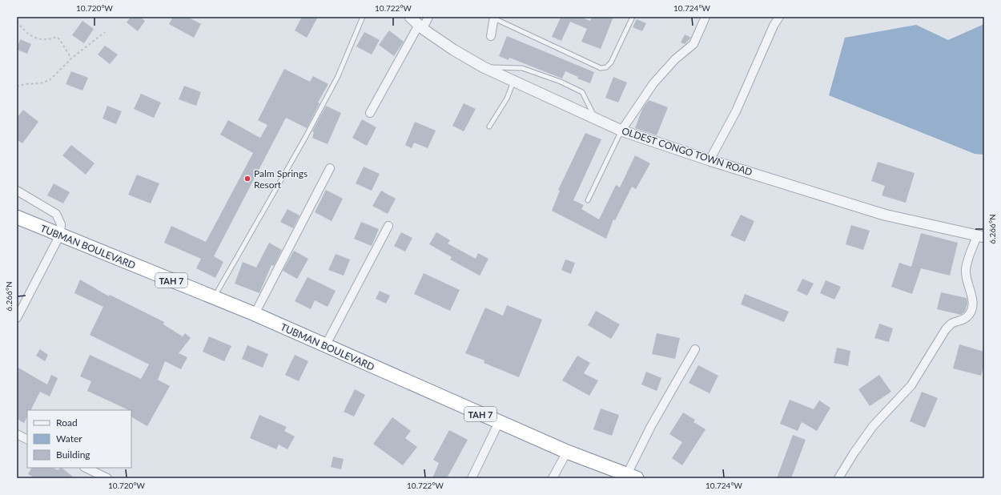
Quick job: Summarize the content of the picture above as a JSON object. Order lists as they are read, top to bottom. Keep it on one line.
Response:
{"streets":{"highway":["TUBMAN BOULEVARD","TAH 7"],"street":["OLDEST CONGO TOWN ROAD"]},"places":["Palm Springs Resort"],"legend":["Road","Water","Building"],"coordinates":["10.720°W","10.722°W","10.724°W","6.266°N"]}
